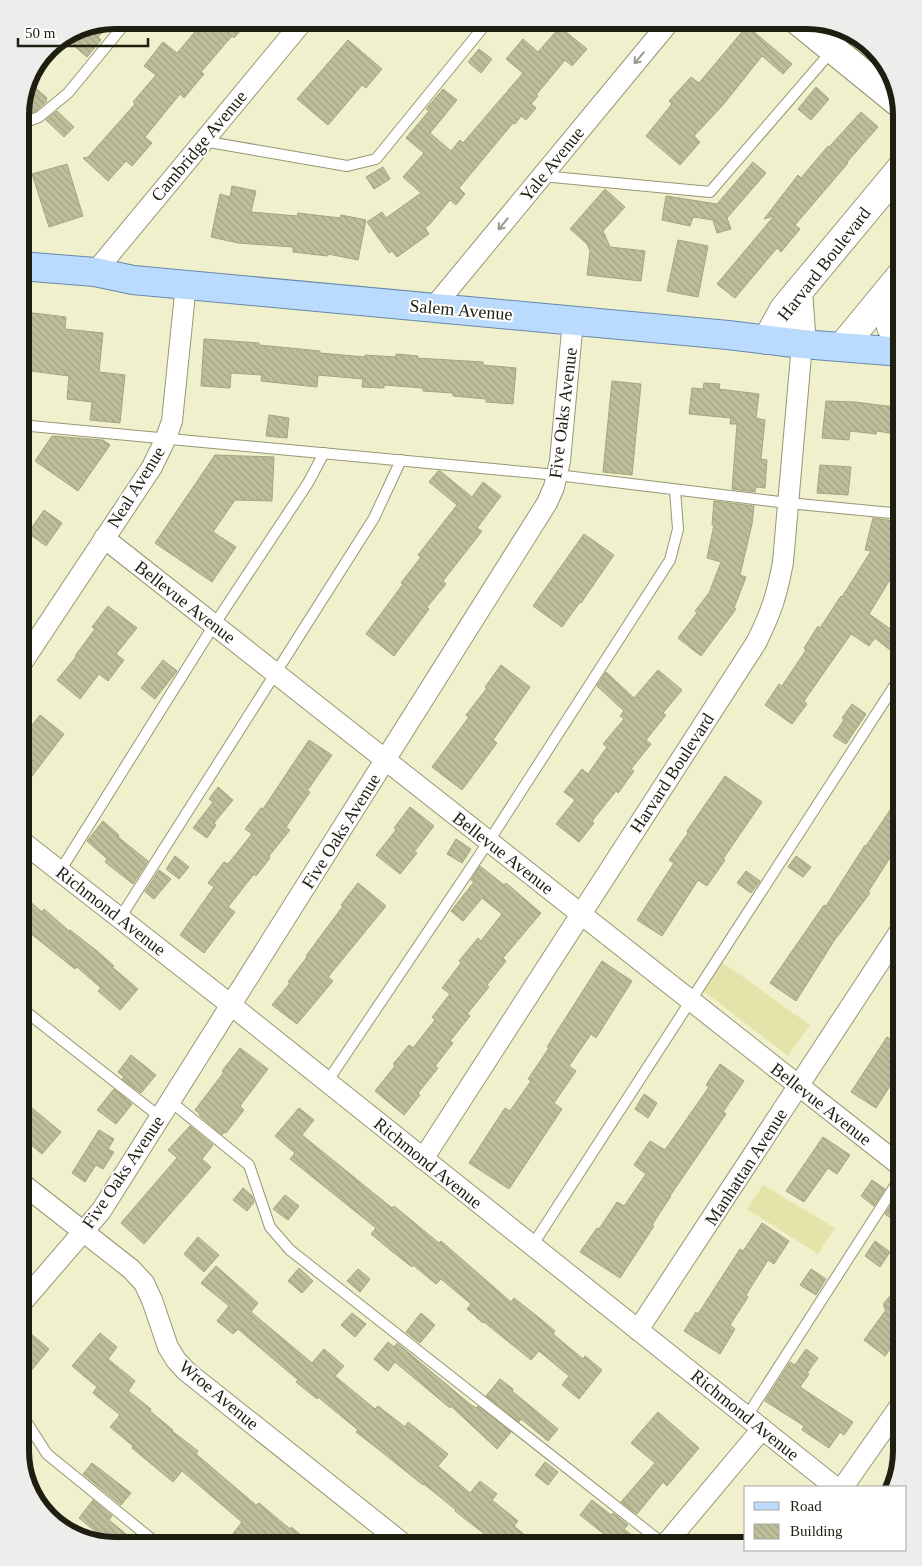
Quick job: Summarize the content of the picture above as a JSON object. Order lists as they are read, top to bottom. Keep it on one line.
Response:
{"streets":{"main road":["Salem Avenue"],"street":["Cambridge Avenue","Yale Avenue","Harvard Boulevard","Five Oaks Avenue","Neal Avenue","Bellevue Avenue","Richmond Avenue","Manhattan Avenue","Wroe Avenue"]},"crossings":[["Cambridge Avenue","Salem Avenue"],["Yale Avenue","Salem Avenue"],["Harvard Boulevard","Salem Avenue"],["Harvard Boulevard","Bellevue Avenue"],["Harvard Boulevard","Richmond Avenue"],["Salem Avenue","Five Oaks Avenue"],["Salem Avenue","Neal Avenue"],["Five Oaks Avenue","Bellevue Avenue"],["Five Oaks Avenue","Richmond Avenue"],["Five Oaks Avenue","Wroe Avenue"],["Neal Avenue","Bellevue Avenue"],["Bellevue Avenue","Manhattan Avenue"],["Richmond Avenue","Manhattan Avenue"]],"one_way":["Yale Avenue"],"legend":["Road","Building"],"scale_bar":"50 m"}
